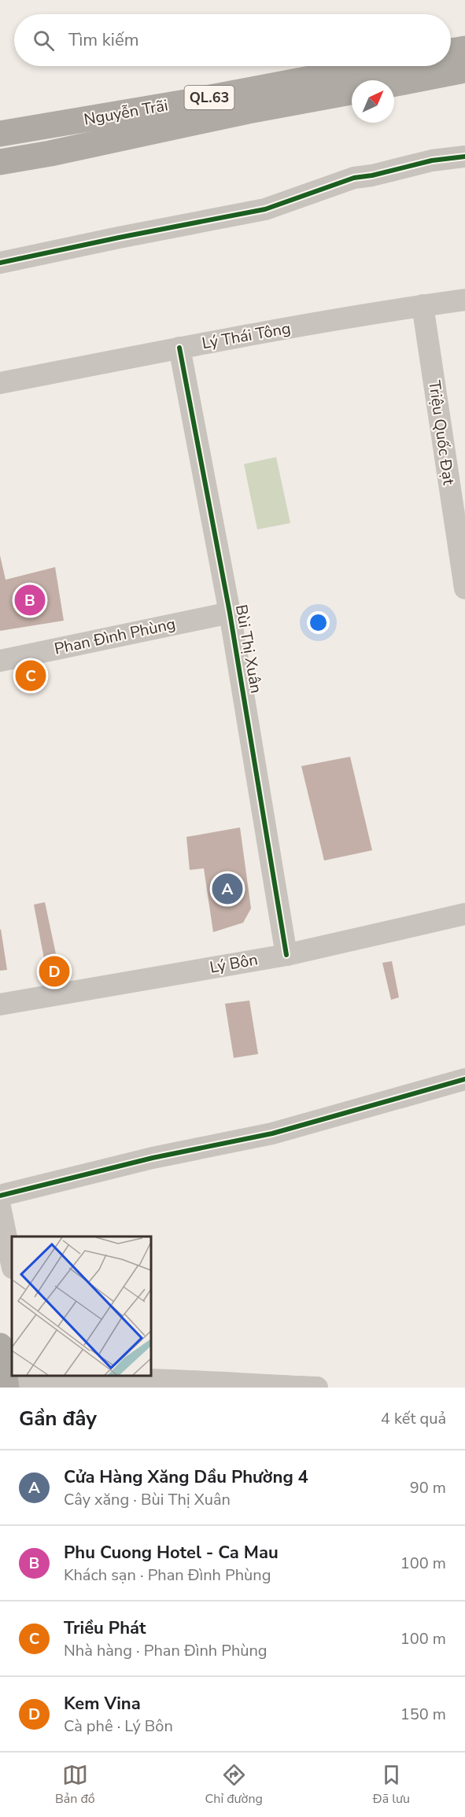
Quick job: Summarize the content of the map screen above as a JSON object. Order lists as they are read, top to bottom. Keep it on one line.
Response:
{"streets":{"highway":["QL.63","Nguyễn Trãi"],"street":["Lý Thái Tông","Triệu Quốc Đạt","Phan Đình Phùng","Bùi Thị Xuân","Lý Bôn"]},"crossings":[["Lý Thái Tông","Triệu Quốc Đạt"],["Lý Thái Tông","Bùi Thị Xuân"],["Phan Đình Phùng","Bùi Thị Xuân"],["Bùi Thị Xuân","Lý Bôn"]],"north":"top right","page":{"search":"Tìm kiếm","pins":["B","C","A","D"],"heading":["Gần đây","4 kết quả"],"list":[{"mark":"A","name":"Cửa Hàng Xăng Dầu Phường 4","note":"Cây xăng · Bùi Thị Xuân","value":"90 m"},{"mark":"B","name":"Phu Cuong Hotel - Ca Mau","note":"Khách sạn · Phan Đình Phùng","value":"100 m"},{"mark":"C","name":"Triều Phát","note":"Nhà hàng · Phan Đình Phùng","value":"100 m"},{"mark":"D","name":"Kem Vina","note":"Cà phê · Lý Bôn","value":"150 m"}],"nav":["Bản đồ","Chỉ đường","Đã lưu"]}}
